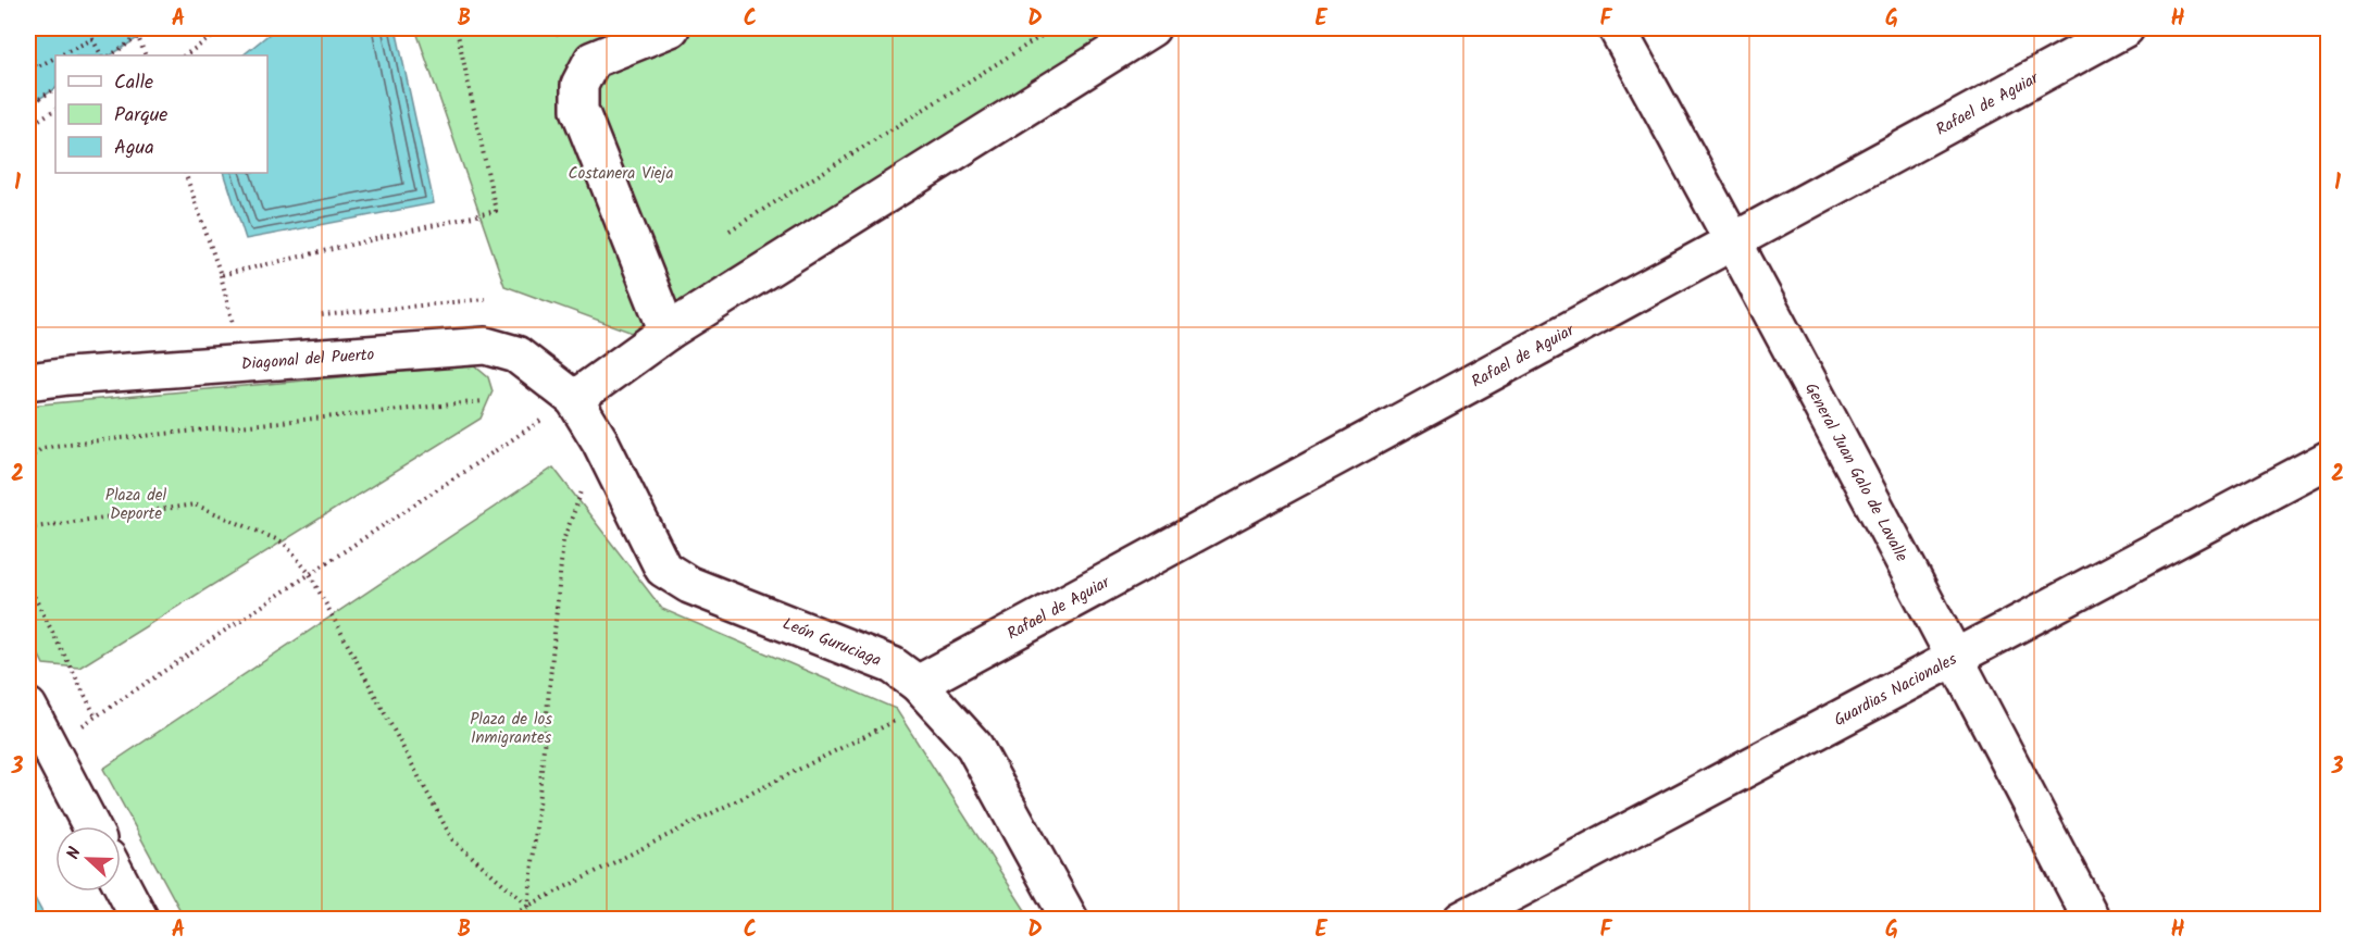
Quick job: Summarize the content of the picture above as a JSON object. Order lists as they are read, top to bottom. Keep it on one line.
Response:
{"streets":{"street":["Rafael de Aguiar","Diagonal del Puerto","General Juan Galo de Lavalle","León Guruciaga","Guardias Nacionales"]},"crossings":[["Rafael de Aguiar","General Juan Galo de Lavalle"],["Rafael de Aguiar","León Guruciaga"],["Diagonal del Puerto","León Guruciaga"],["General Juan Galo de Lavalle","Guardias Nacionales"]],"parks":["Costanera Vieja","Plaza del Deporte","Plaza de los Inmigrantes"],"legend":["Calle","Parque","Agua"],"north":"left","grid":{"columns":["A","B","C","D","E","F","G","H"],"rows":["1","2","3"]}}
